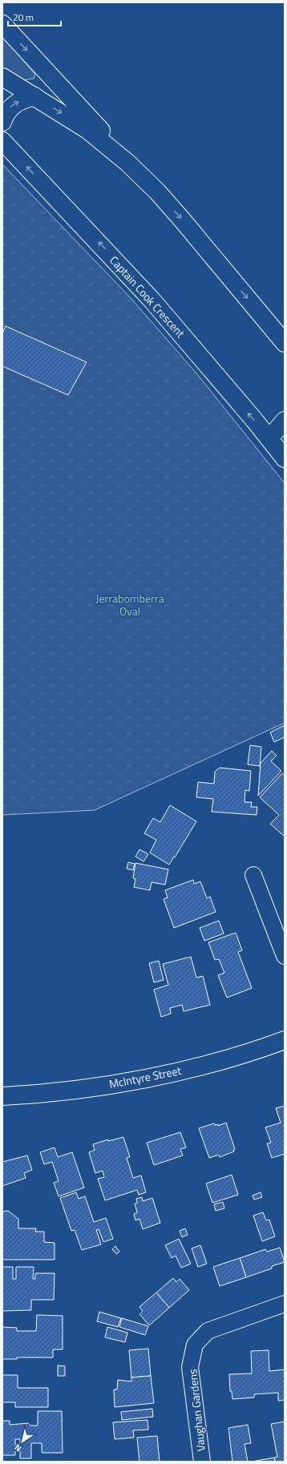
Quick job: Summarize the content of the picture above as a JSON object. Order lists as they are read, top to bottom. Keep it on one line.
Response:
{"streets":{"main road":["Captain Cook Crescent","McIntyre Street"],"street":["Vaughan Gardens"]},"parks":["Jerrabomberra Oval"],"scale_bar":"20 m","north":"bottom left"}
